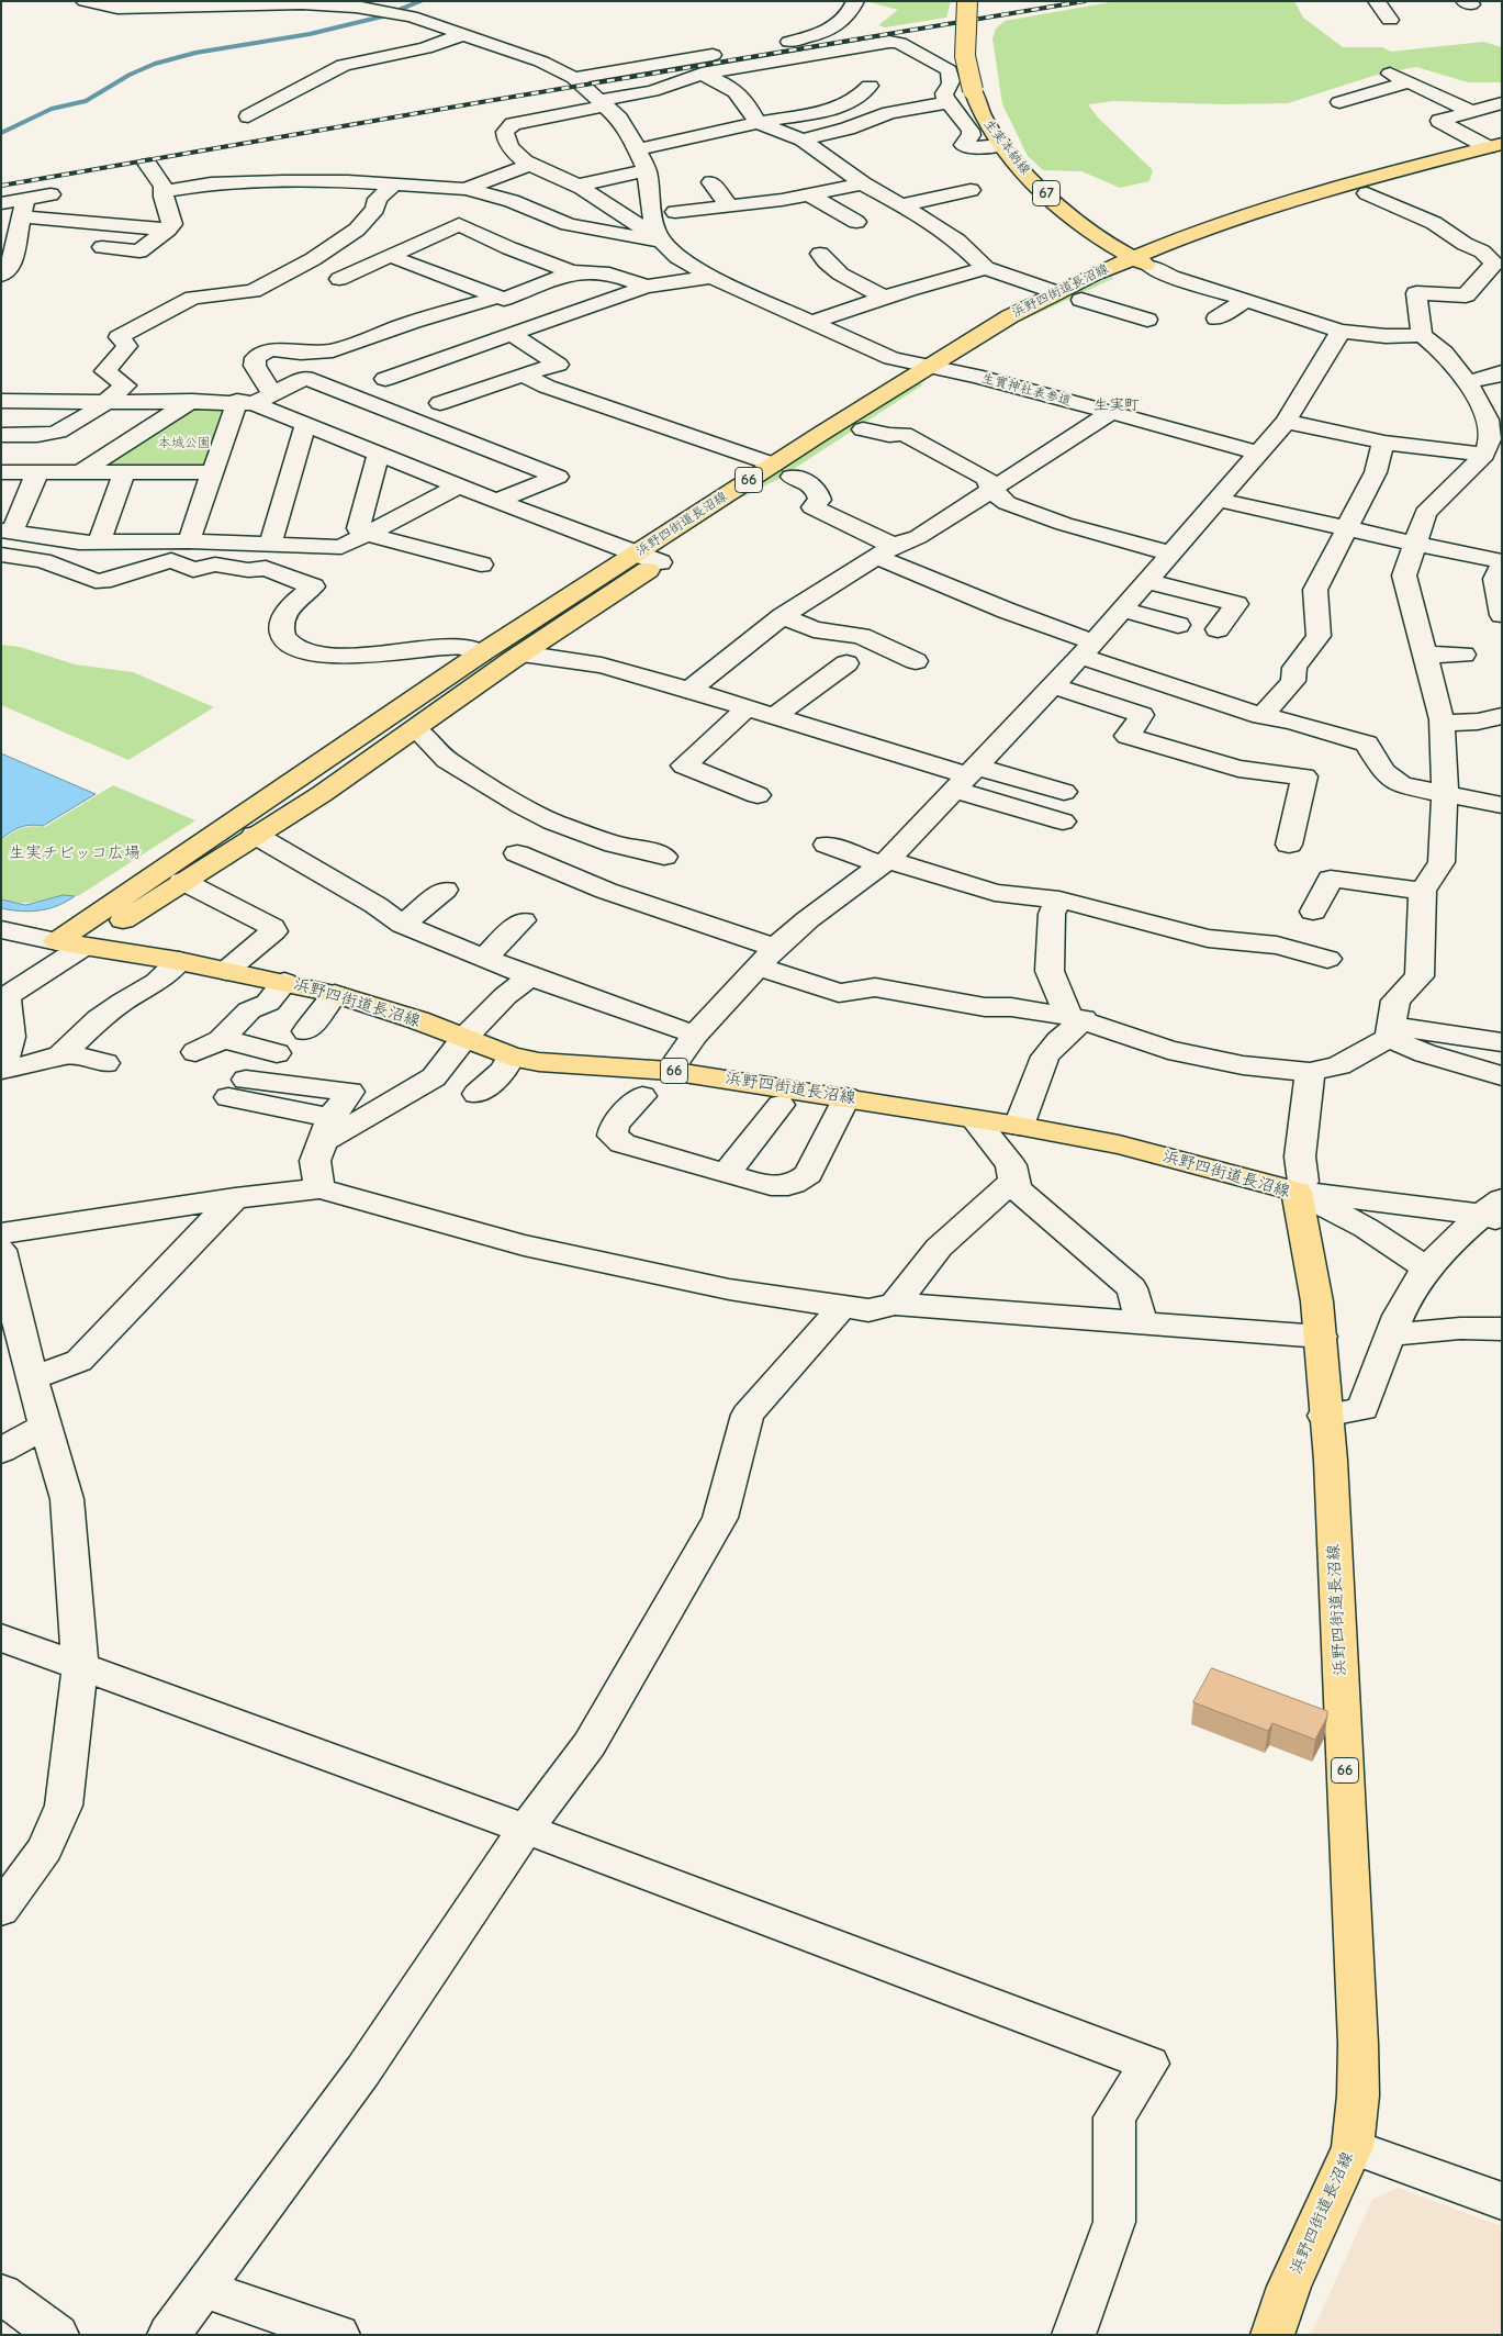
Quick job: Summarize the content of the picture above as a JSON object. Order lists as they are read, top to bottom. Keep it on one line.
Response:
{"streets":{"main road":["生実本納線","67","浜野四街道長沼線","66"],"street":["生實神社表参道"]},"crossings":[["生実本納線","浜野四街道長沼線"],["浜野四街道長沼線","生實神社表参道"]],"districts":["生実町"],"parks":["本城公園","生実チビッコ広場"]}
